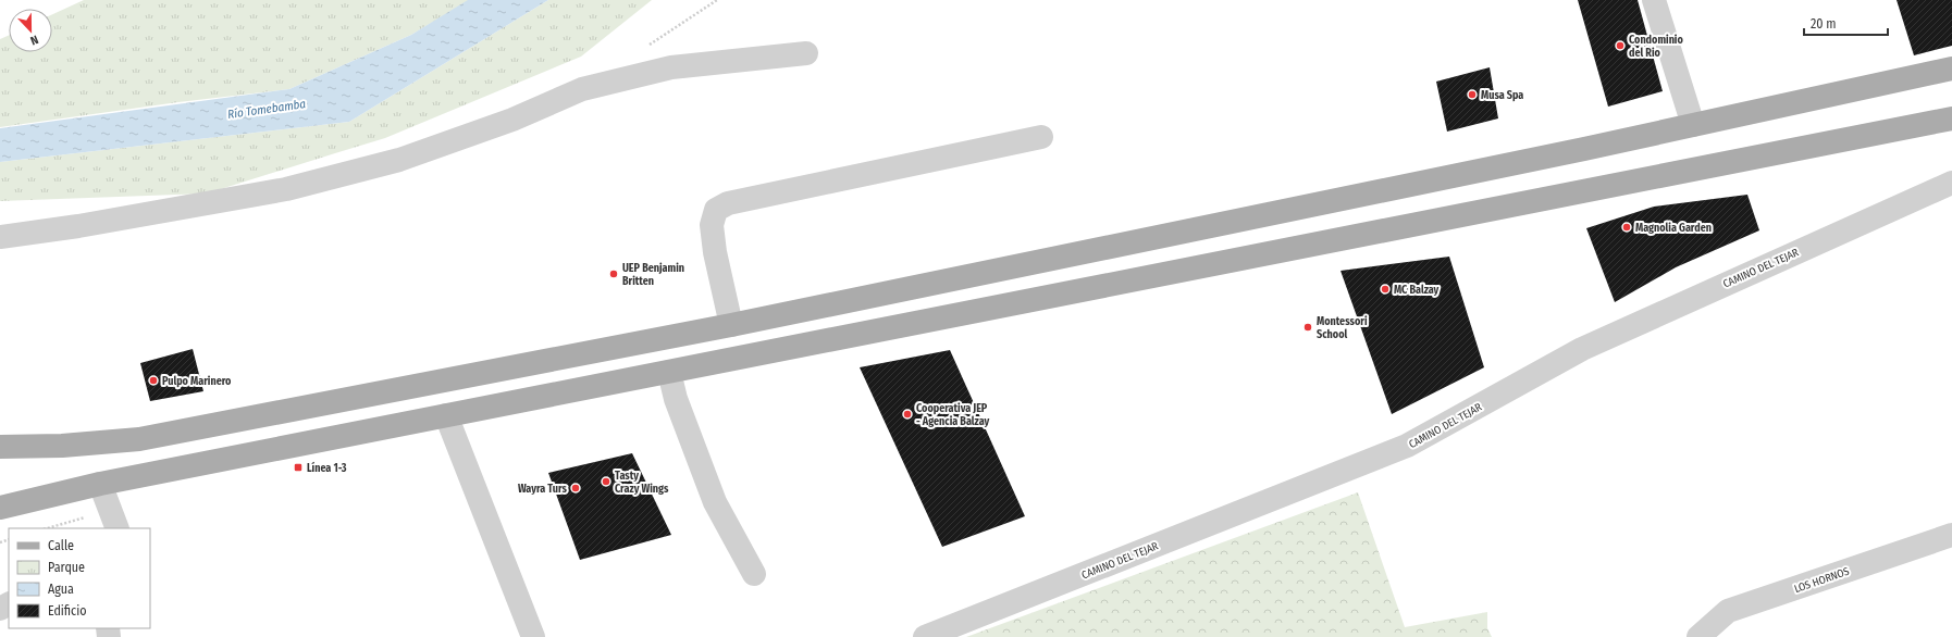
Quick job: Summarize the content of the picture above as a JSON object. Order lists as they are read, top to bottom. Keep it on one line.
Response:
{"streets":{"street":["CAMINO DEL TEJAR","LOS HORNOS"]},"water":["Río Tomebamba"],"places":{"other":["Condominio del Rio","Musa Spa","Magnolia Garden","UEP Benjamin Britten","MC Balzay","Montessori School","Pulpo Marinero","Cooperativa JEP - Agencia Balzay","Tasty Crazy Wings","Wayra Turs"],"transit":["Línea 1-3"]},"legend":["Calle","Parque","Agua","Edificio"],"scale_bar":"20 m","north":"bottom"}
